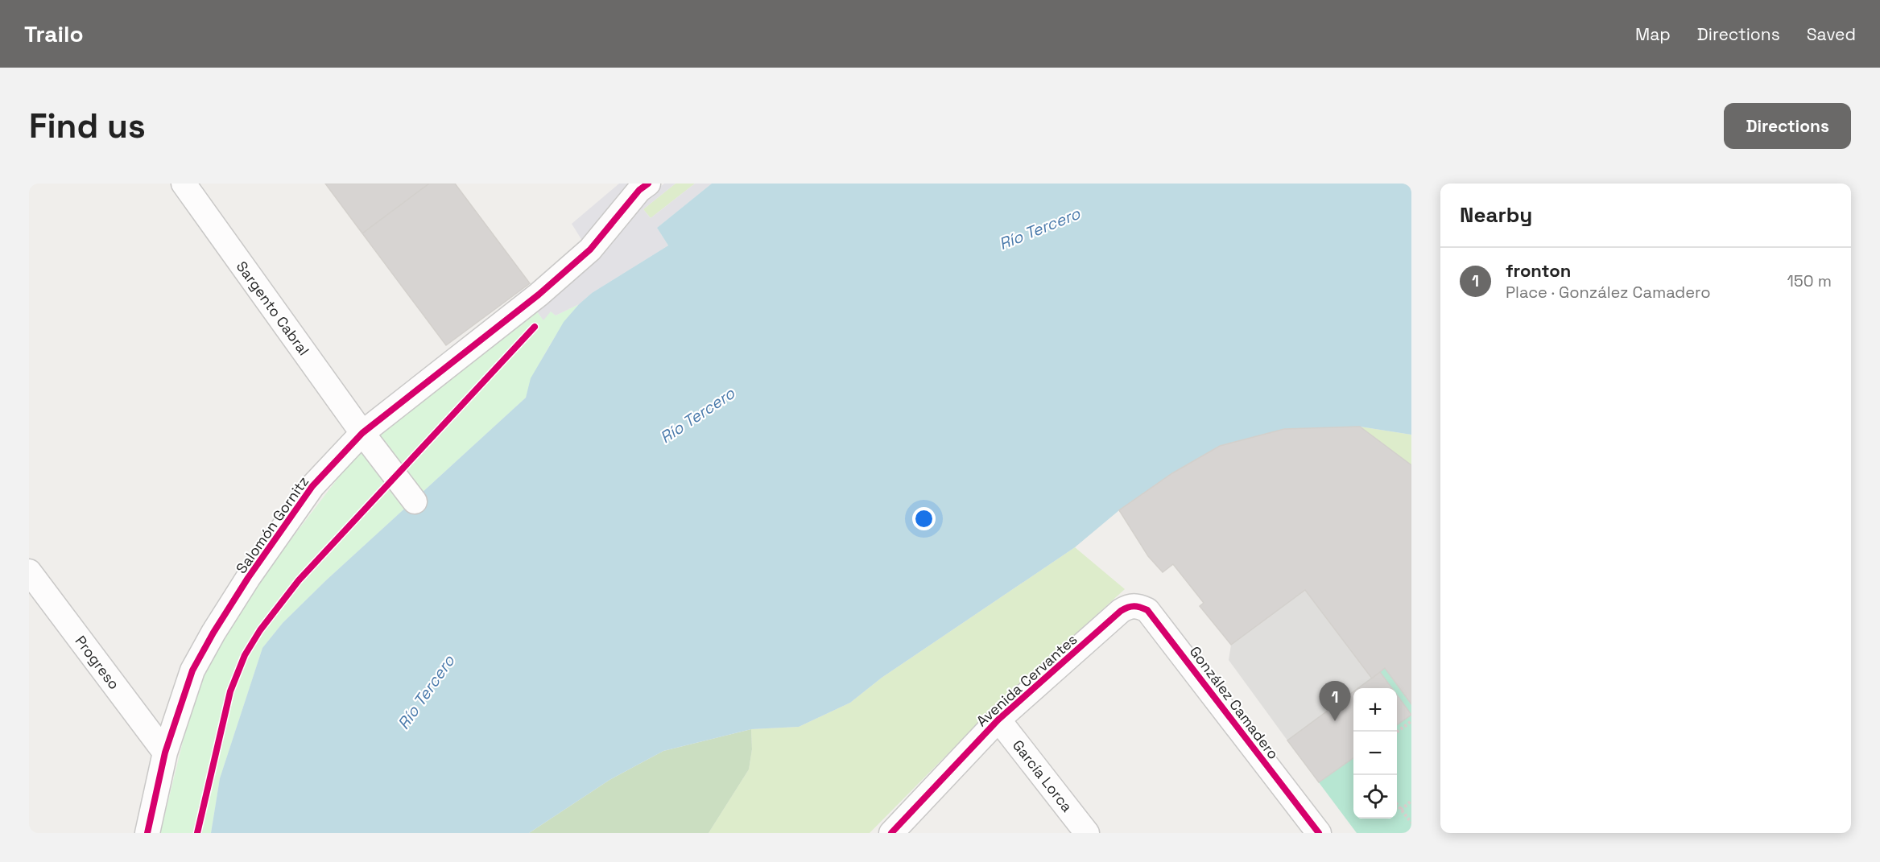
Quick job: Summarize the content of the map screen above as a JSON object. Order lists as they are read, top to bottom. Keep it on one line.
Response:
{"streets":{"street":["Sargento Cabral","Salomón Gornitz","Progreso","Avenida Cervantes","González Camadero","García Lorca"]},"crossings":[["Sargento Cabral","Salomón Gornitz"],["Salomón Gornitz","Progreso"],["Avenida Cervantes","González Camadero"],["Avenida Cervantes","García Lorca"]],"water":["Río Tercero"],"page":{"header":"Trailo","nav":["Map","Directions","Saved"],"buttons":"Directions","title":"Find us","heading":"Nearby","list":[{"mark":"1","name":"fronton","note":"Place · González Camadero","value":"150 m"}],"pins":"1","map_buttons":["+","−"]}}
